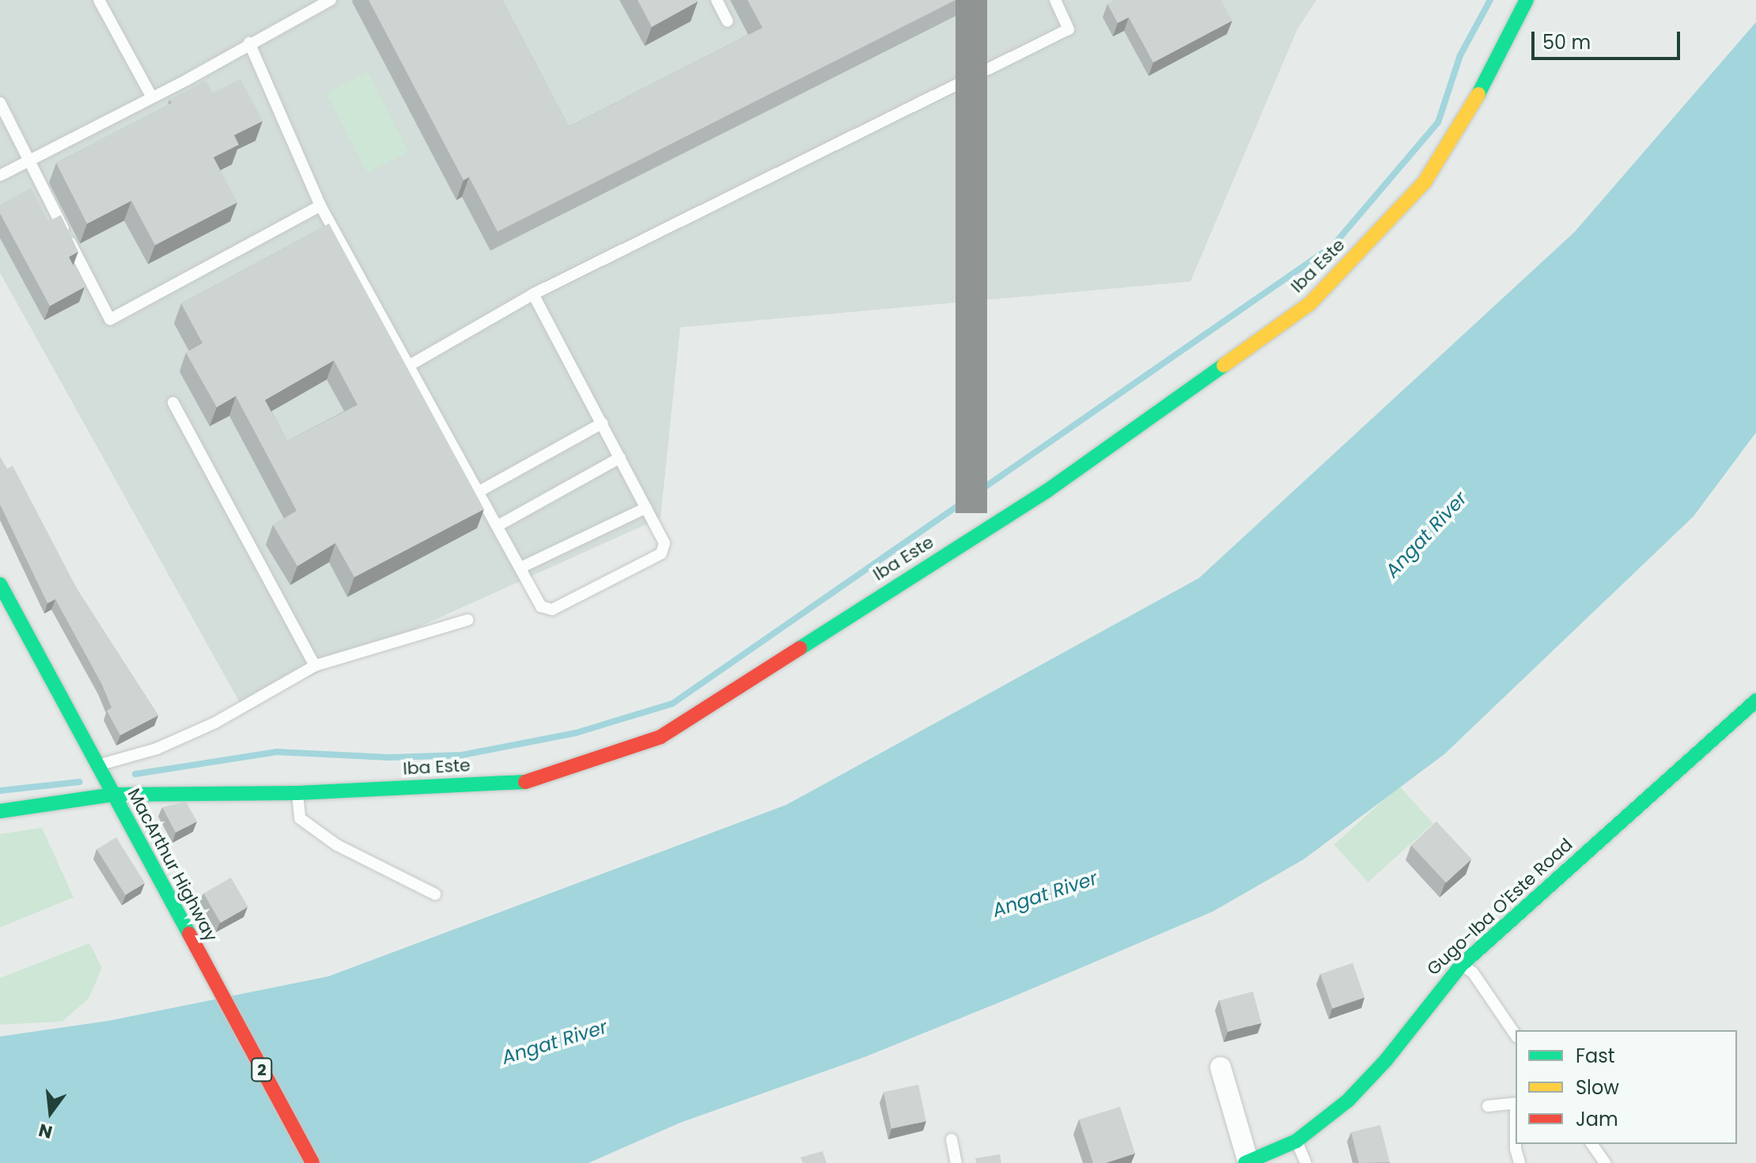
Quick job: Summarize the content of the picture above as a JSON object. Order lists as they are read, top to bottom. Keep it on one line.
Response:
{"streets":{"main road":["Iba Este","MacArthur Highway","Gugo-Iba O'Este Road","2"]},"crossings":[["Iba Este","MacArthur Highway"]],"water":["Angat River"],"legend":["Fast","Slow","Jam"],"scale_bar":"50 m","north":"bottom"}
